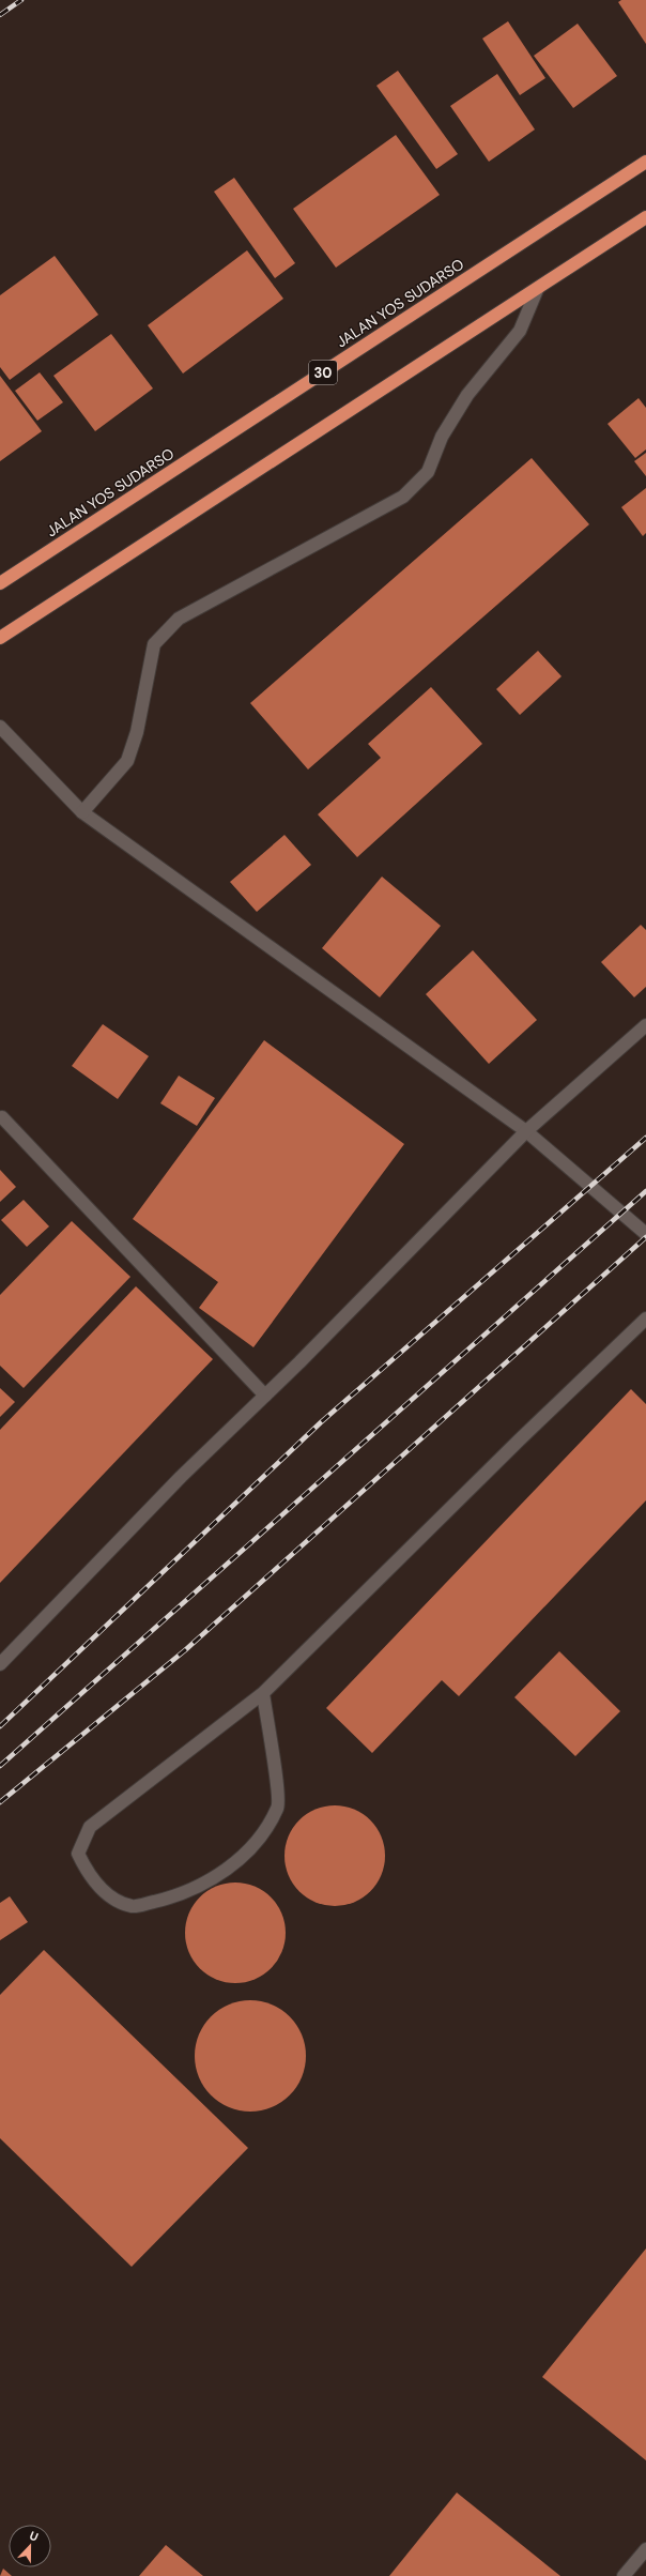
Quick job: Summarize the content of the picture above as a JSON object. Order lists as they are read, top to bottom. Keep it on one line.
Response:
{"streets":{"highway":["JALAN YOS SUDARSO","30"]},"north":"top"}
